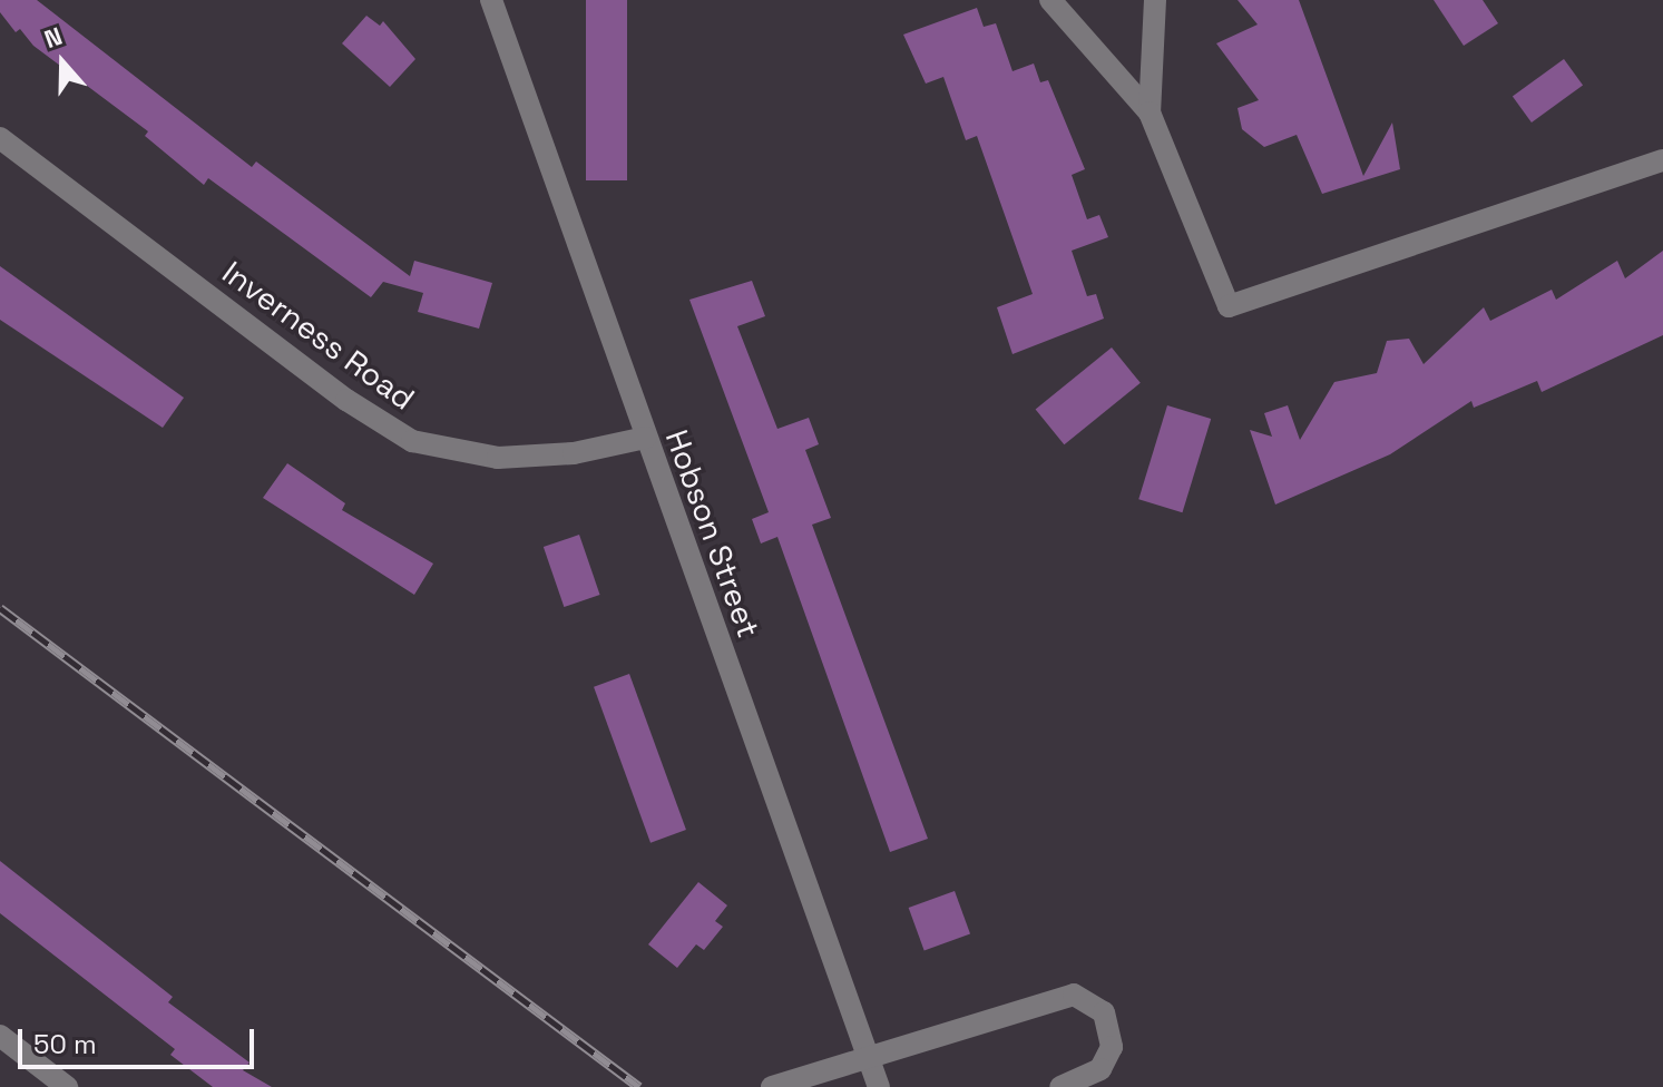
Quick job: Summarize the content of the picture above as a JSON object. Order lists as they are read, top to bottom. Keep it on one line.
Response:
{"streets":{"street":["Inverness Road","Hobson Street"]},"crossings":[["Inverness Road","Hobson Street"]],"scale_bar":"50 m","north":"top"}
